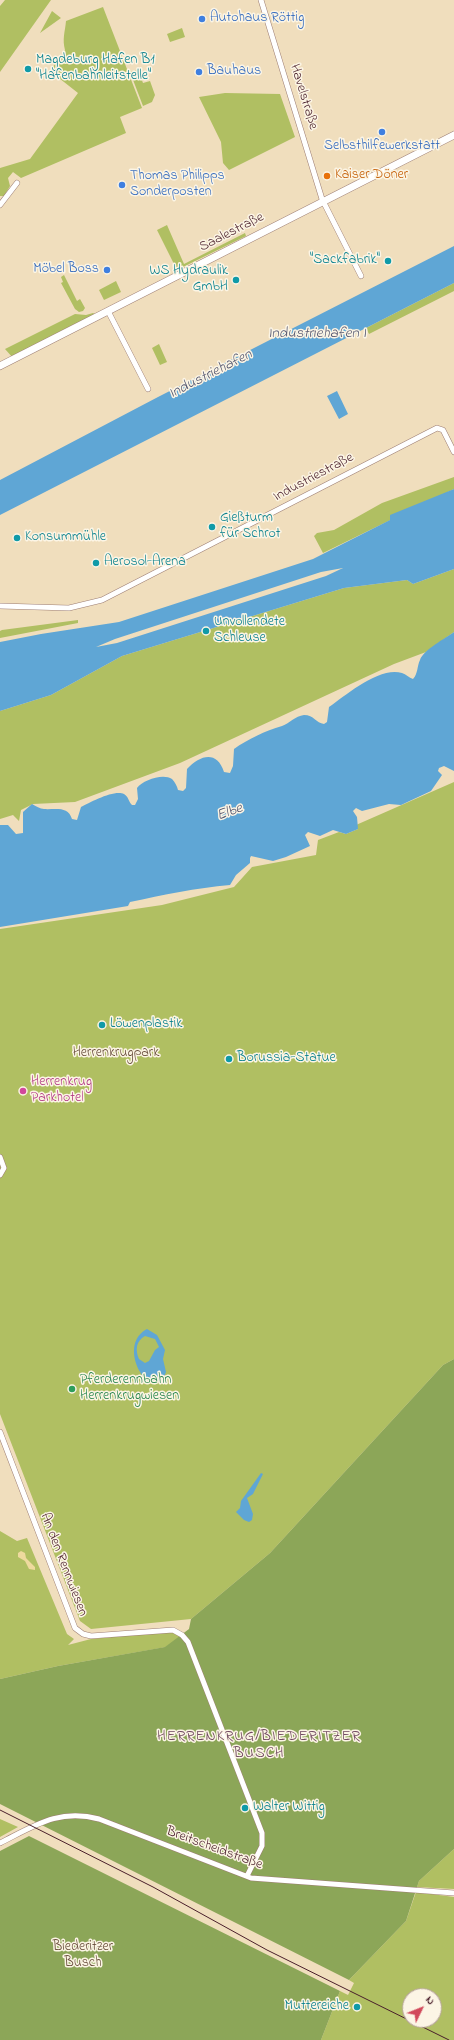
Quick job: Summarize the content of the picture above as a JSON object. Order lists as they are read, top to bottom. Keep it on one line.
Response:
{"streets":{"main road":["Saalestraße"],"street":["Havelstraße","Industriestraße","An den Rennwiesen","Breitscheidstraße"]},"crossings":[["Havelstraße","Saalestraße"],["An den Rennwiesen","Breitscheidstraße"]],"districts":["HERRENKRUG/BIEDERITZER BUSCH"],"water":["Industriehafen I","Industriehafen","Elbe"],"parks":["Herrenkrugpark","Biederitzer Busch"],"places":["Autohaus Röttig","Magdeburg Hafen B1 \"Hafenbahnleitstelle\"","Bauhaus","Selbsthilfewerkstatt","Kaiser Döner","Thomas Philipps Sonderposten","\"Sackfabrik\"","Möbel Boss","WS Hydraulik GmbH","Gießturm für Schrot","Konsummühle","Aerosol-Arena","Unvollendete Schleuse","Löwenplastik","Borussia-Statue","Herrenkrug Parkhotel","Pferderennbahn Herrenkrugwiesen","Walter Wittig","Muttereiche"],"north":"top right"}
